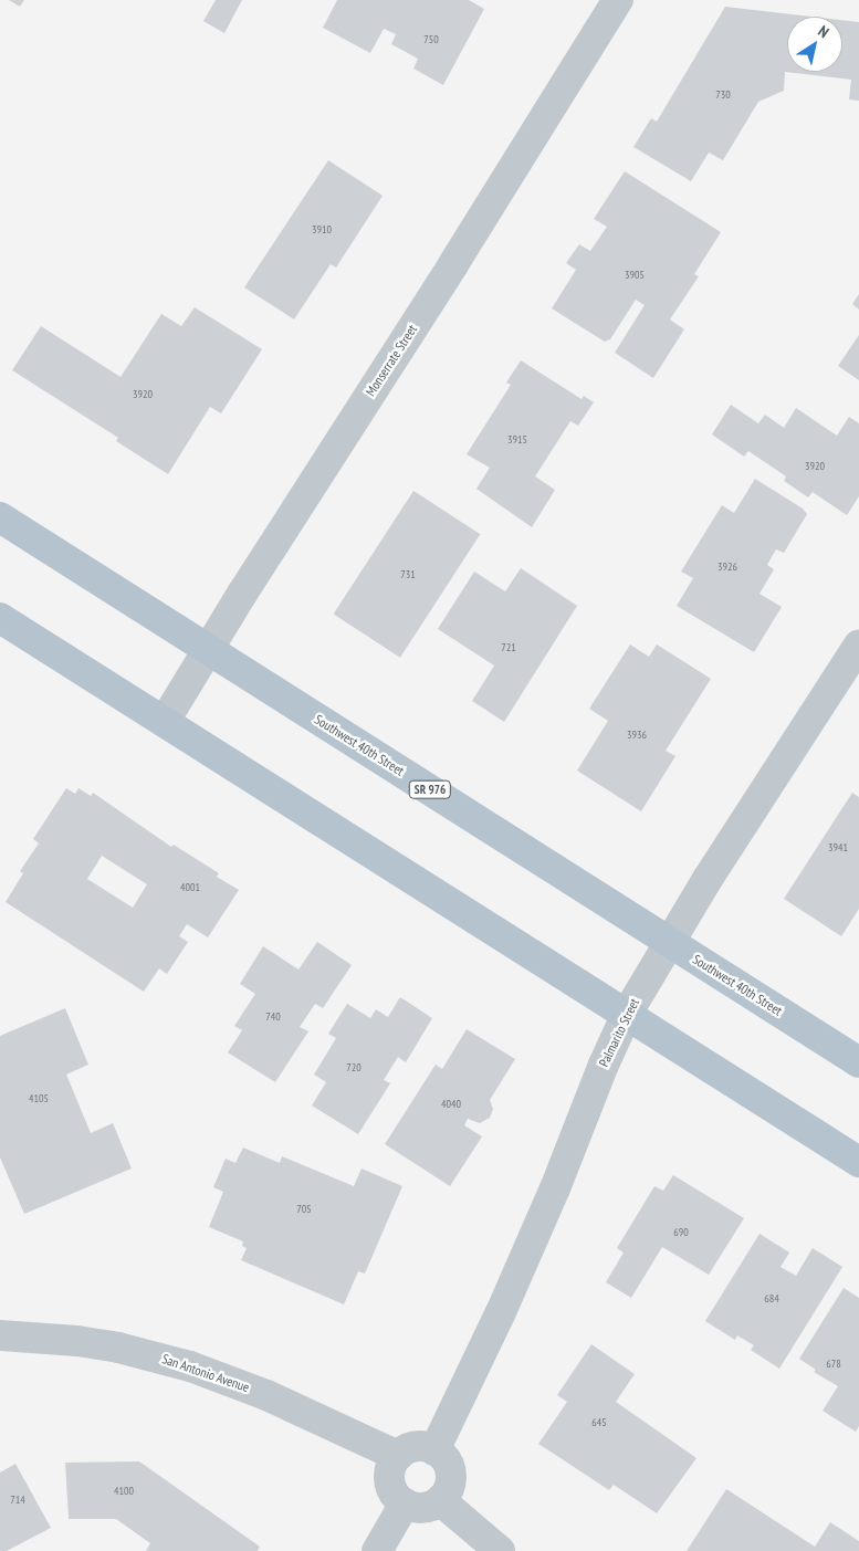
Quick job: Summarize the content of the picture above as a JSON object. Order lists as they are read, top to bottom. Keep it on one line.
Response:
{"streets":{"main road":["Southwest 40th Street","SR 976"],"street":["Monserrate Street","Palmarito Street","San Antonio Avenue"]},"crossings":[["Monserrate Street","Southwest 40th Street"],["Southwest 40th Street","Palmarito Street"],["Palmarito Street","San Antonio Avenue"]],"house_numbers":["750","730","3910","3905","3920","3915","3920","3926","731","721","3936","3941","4001","740","720","4105","4040","705","690","684","678","645","4100","714"],"north":"top right"}
